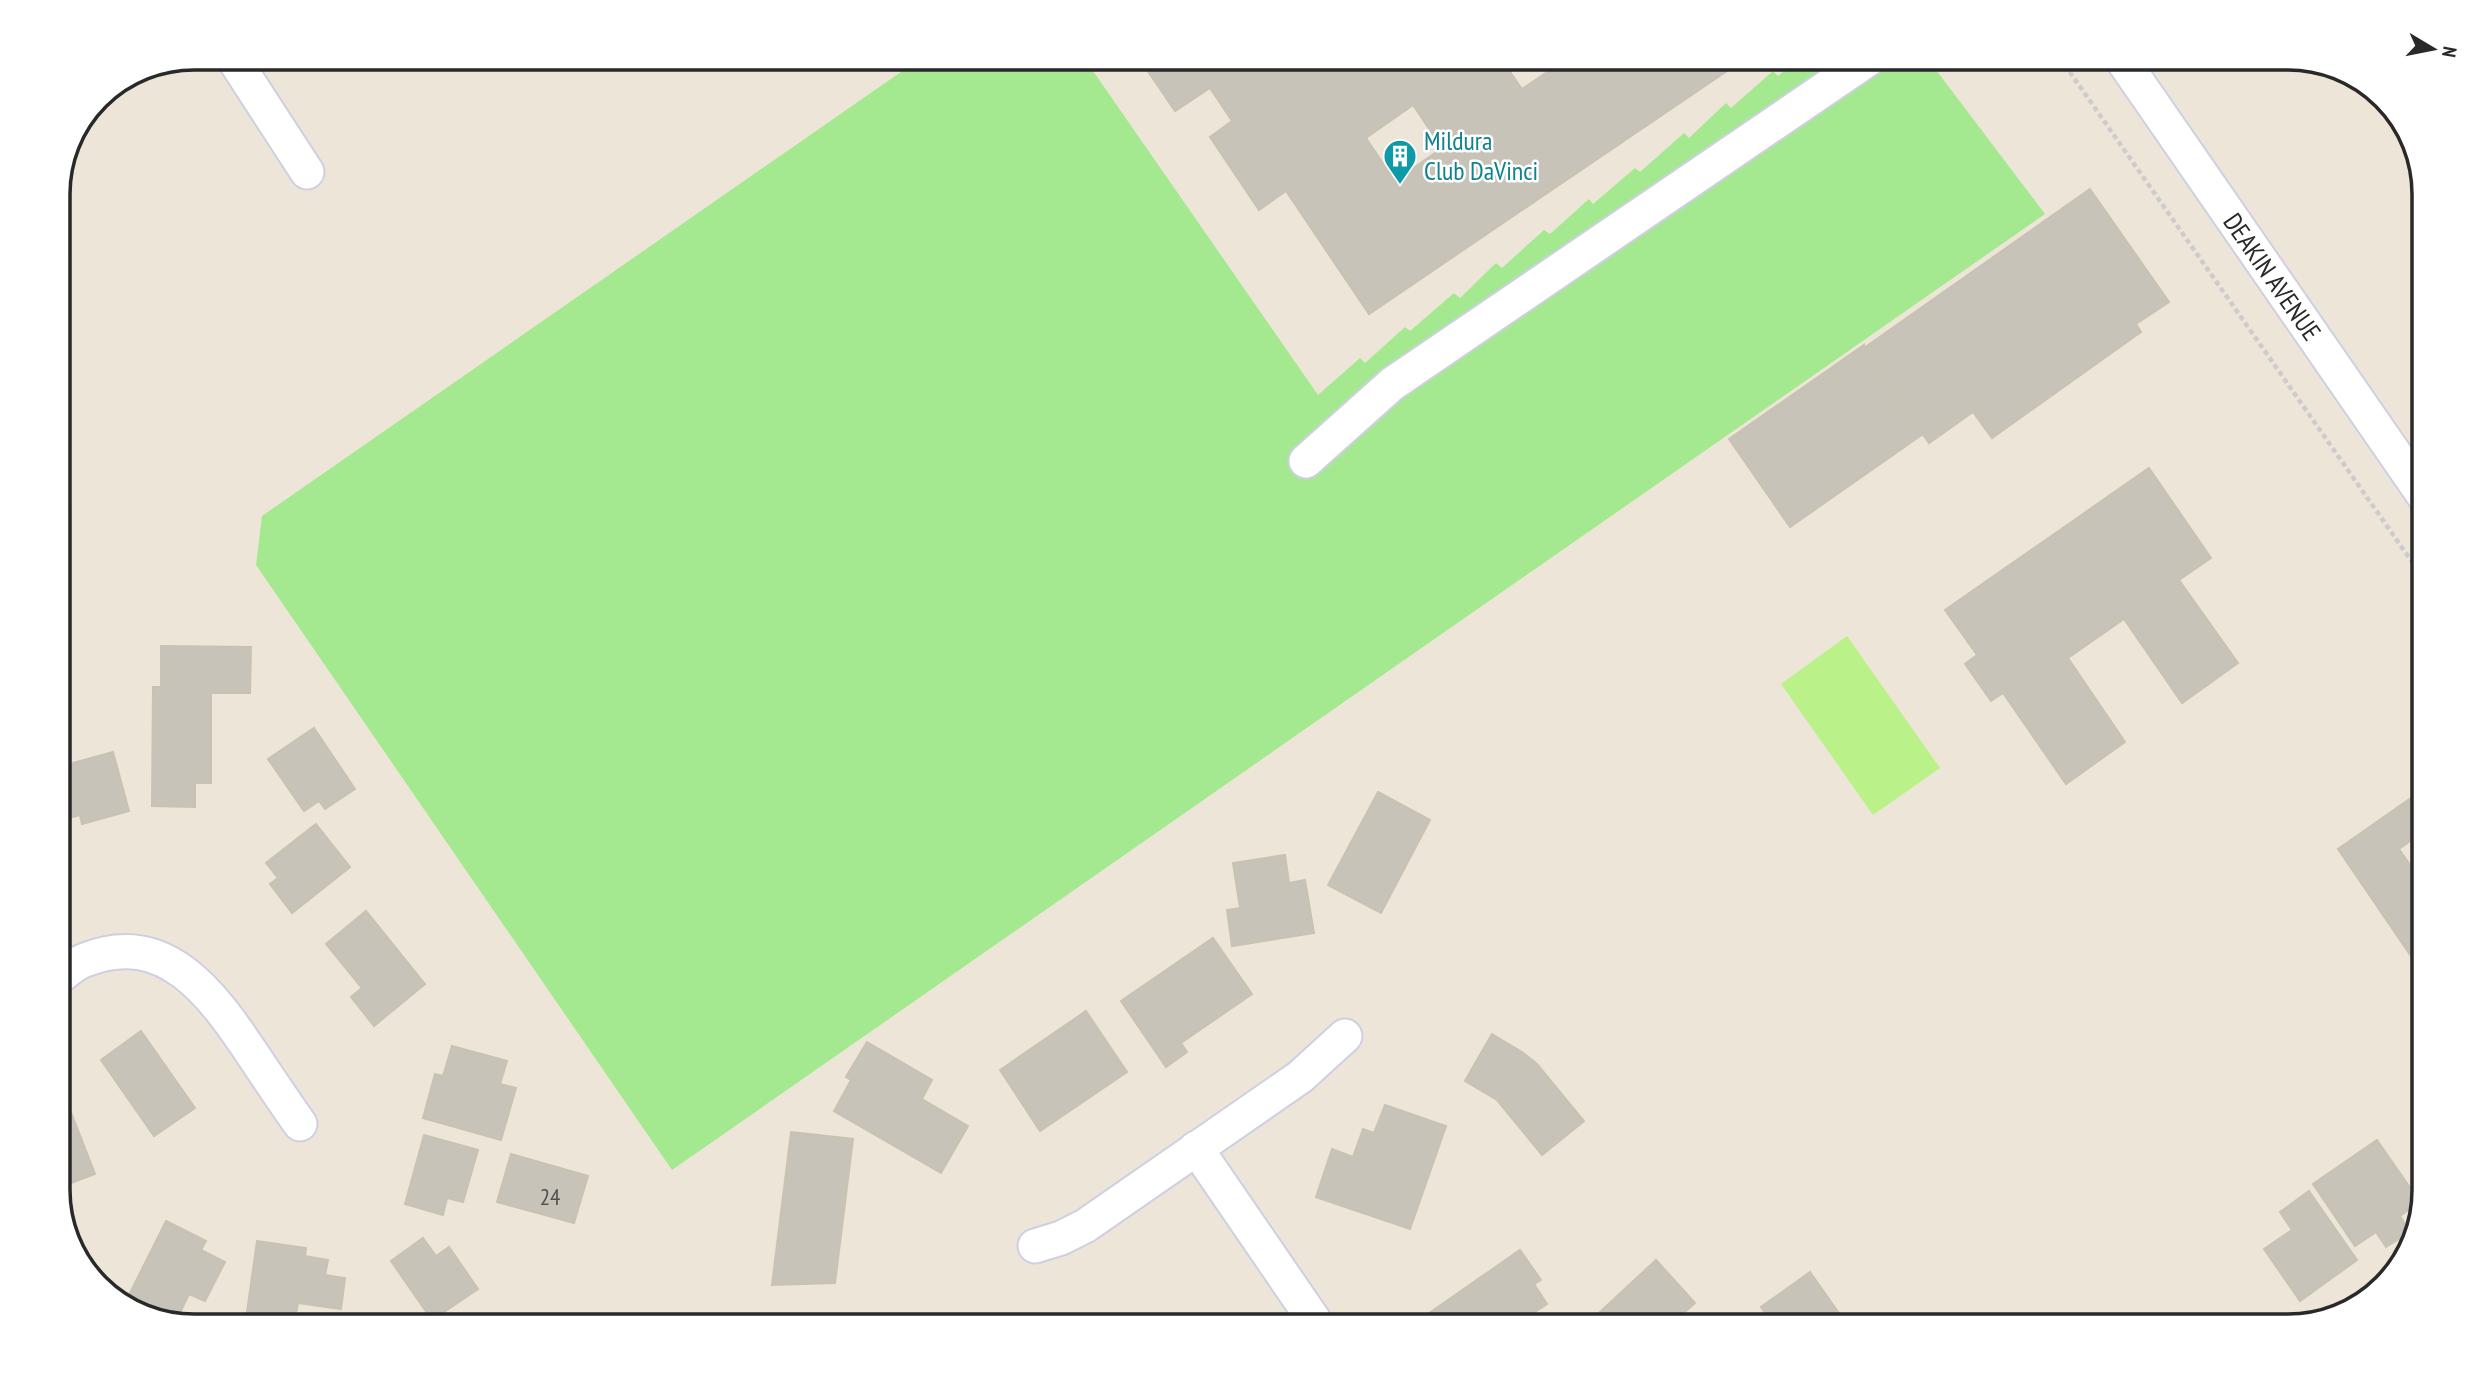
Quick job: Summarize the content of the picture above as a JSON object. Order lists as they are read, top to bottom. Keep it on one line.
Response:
{"streets":{"street":["DEAKIN AVENUE"]},"places":{"building":["Mildura Club DaVinci"]},"house_numbers":["24"],"north":"right"}
